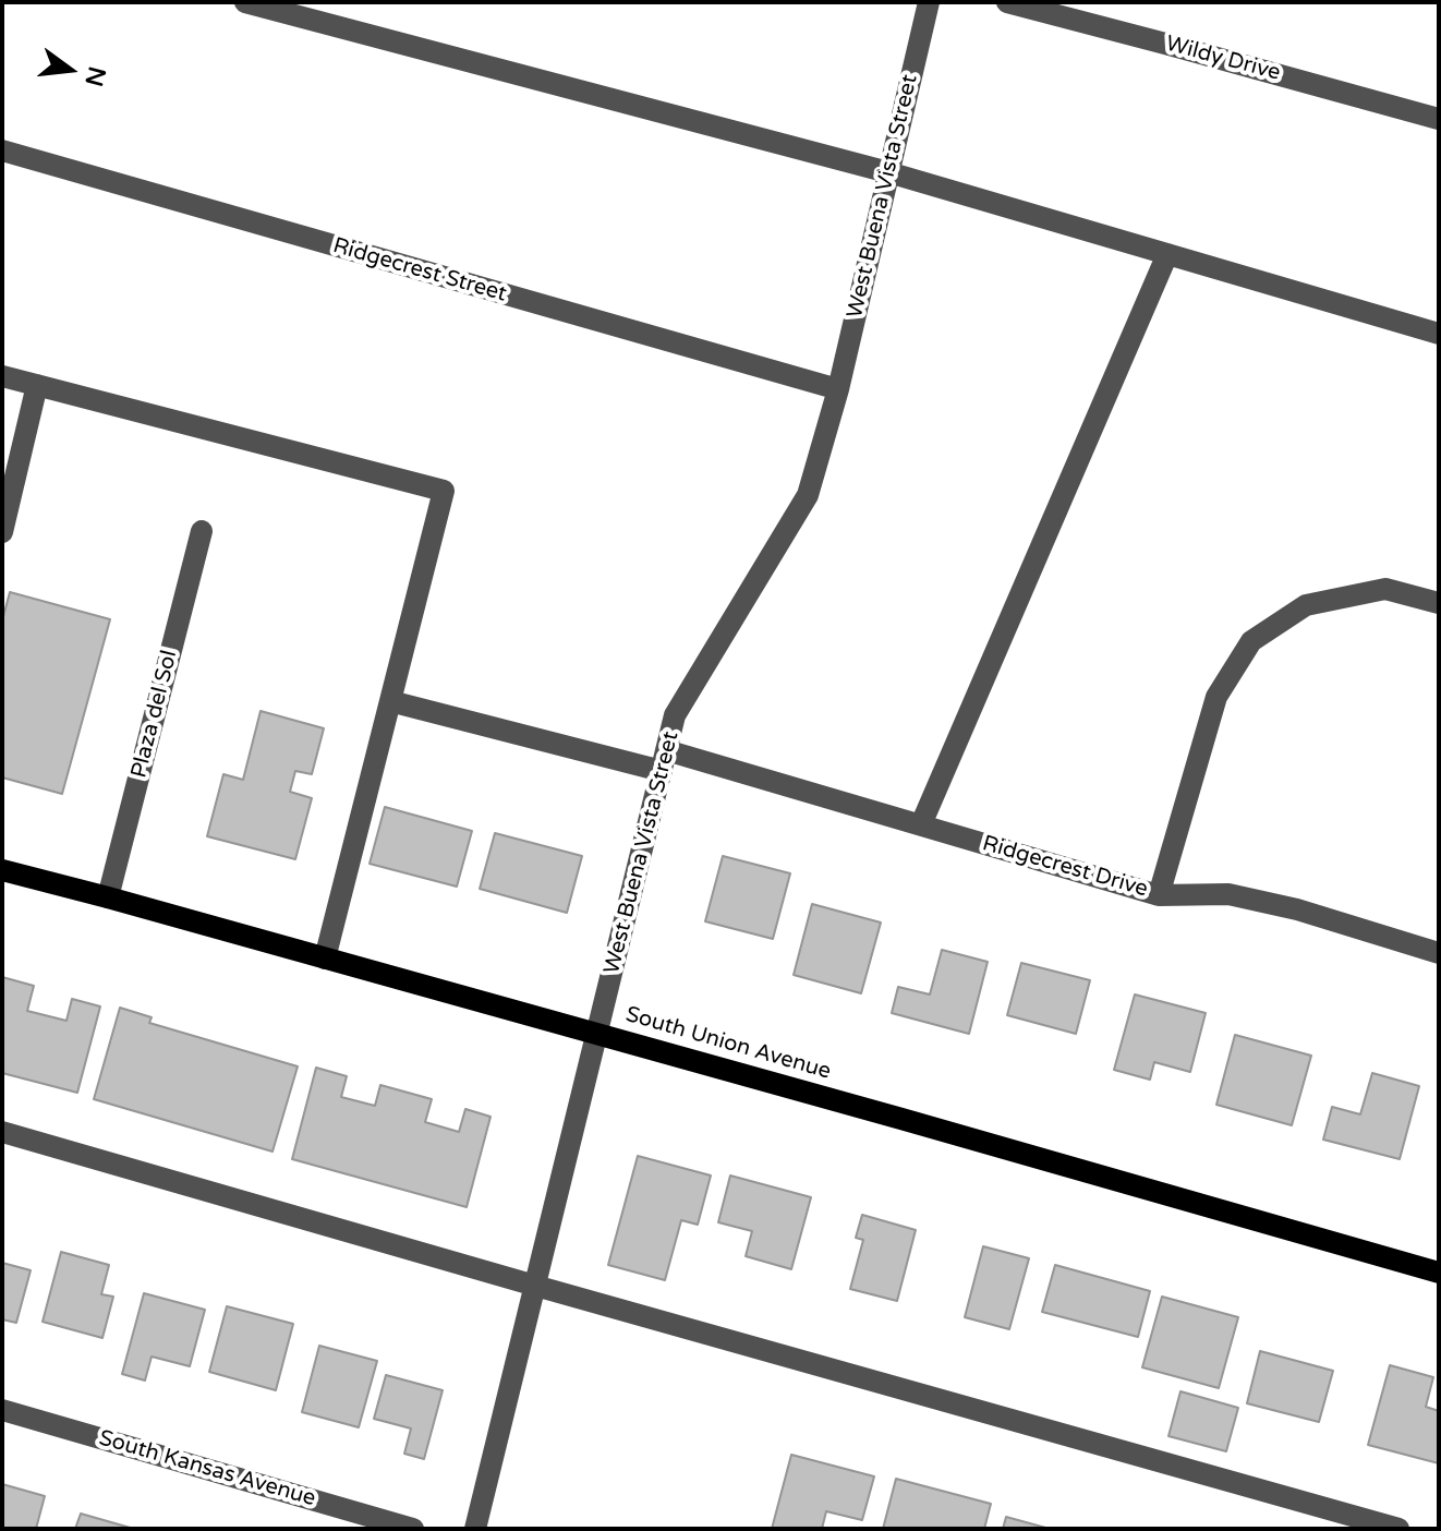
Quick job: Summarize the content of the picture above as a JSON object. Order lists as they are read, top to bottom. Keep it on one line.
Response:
{"streets":{"main road":["South Union Avenue"],"street":["Wildy Drive","West Buena Vista Street","Ridgecrest Street","Plaza del Sol","Ridgecrest Drive","South Kansas Avenue"]},"crossings":[["West Buena Vista Street","Ridgecrest Street"],["West Buena Vista Street","Ridgecrest Drive"],["West Buena Vista Street","South Union Avenue"],["Plaza del Sol","South Union Avenue"]],"north":"right"}
